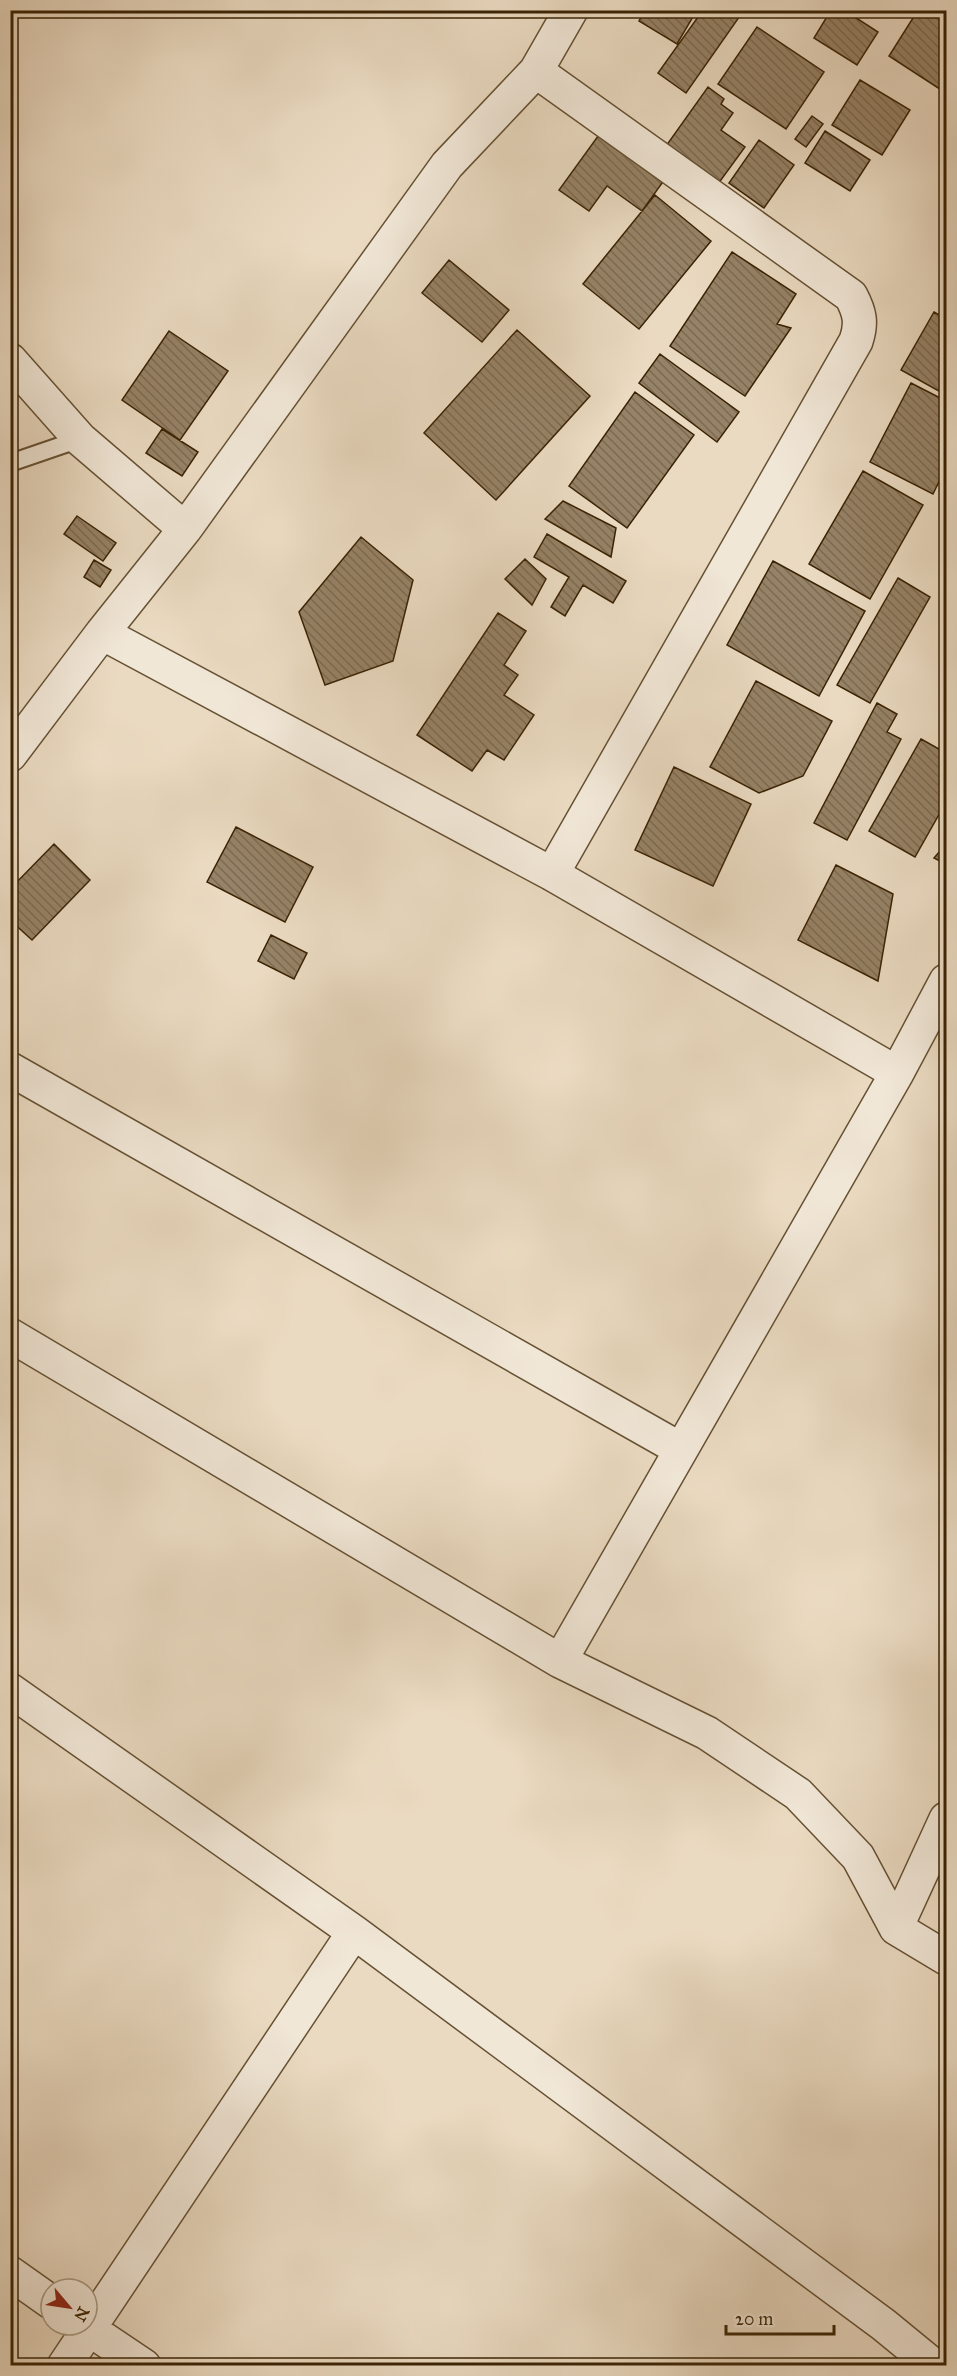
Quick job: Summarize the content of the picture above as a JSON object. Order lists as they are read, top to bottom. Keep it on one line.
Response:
{"scale_bar":"20 m","north":"bottom right"}
